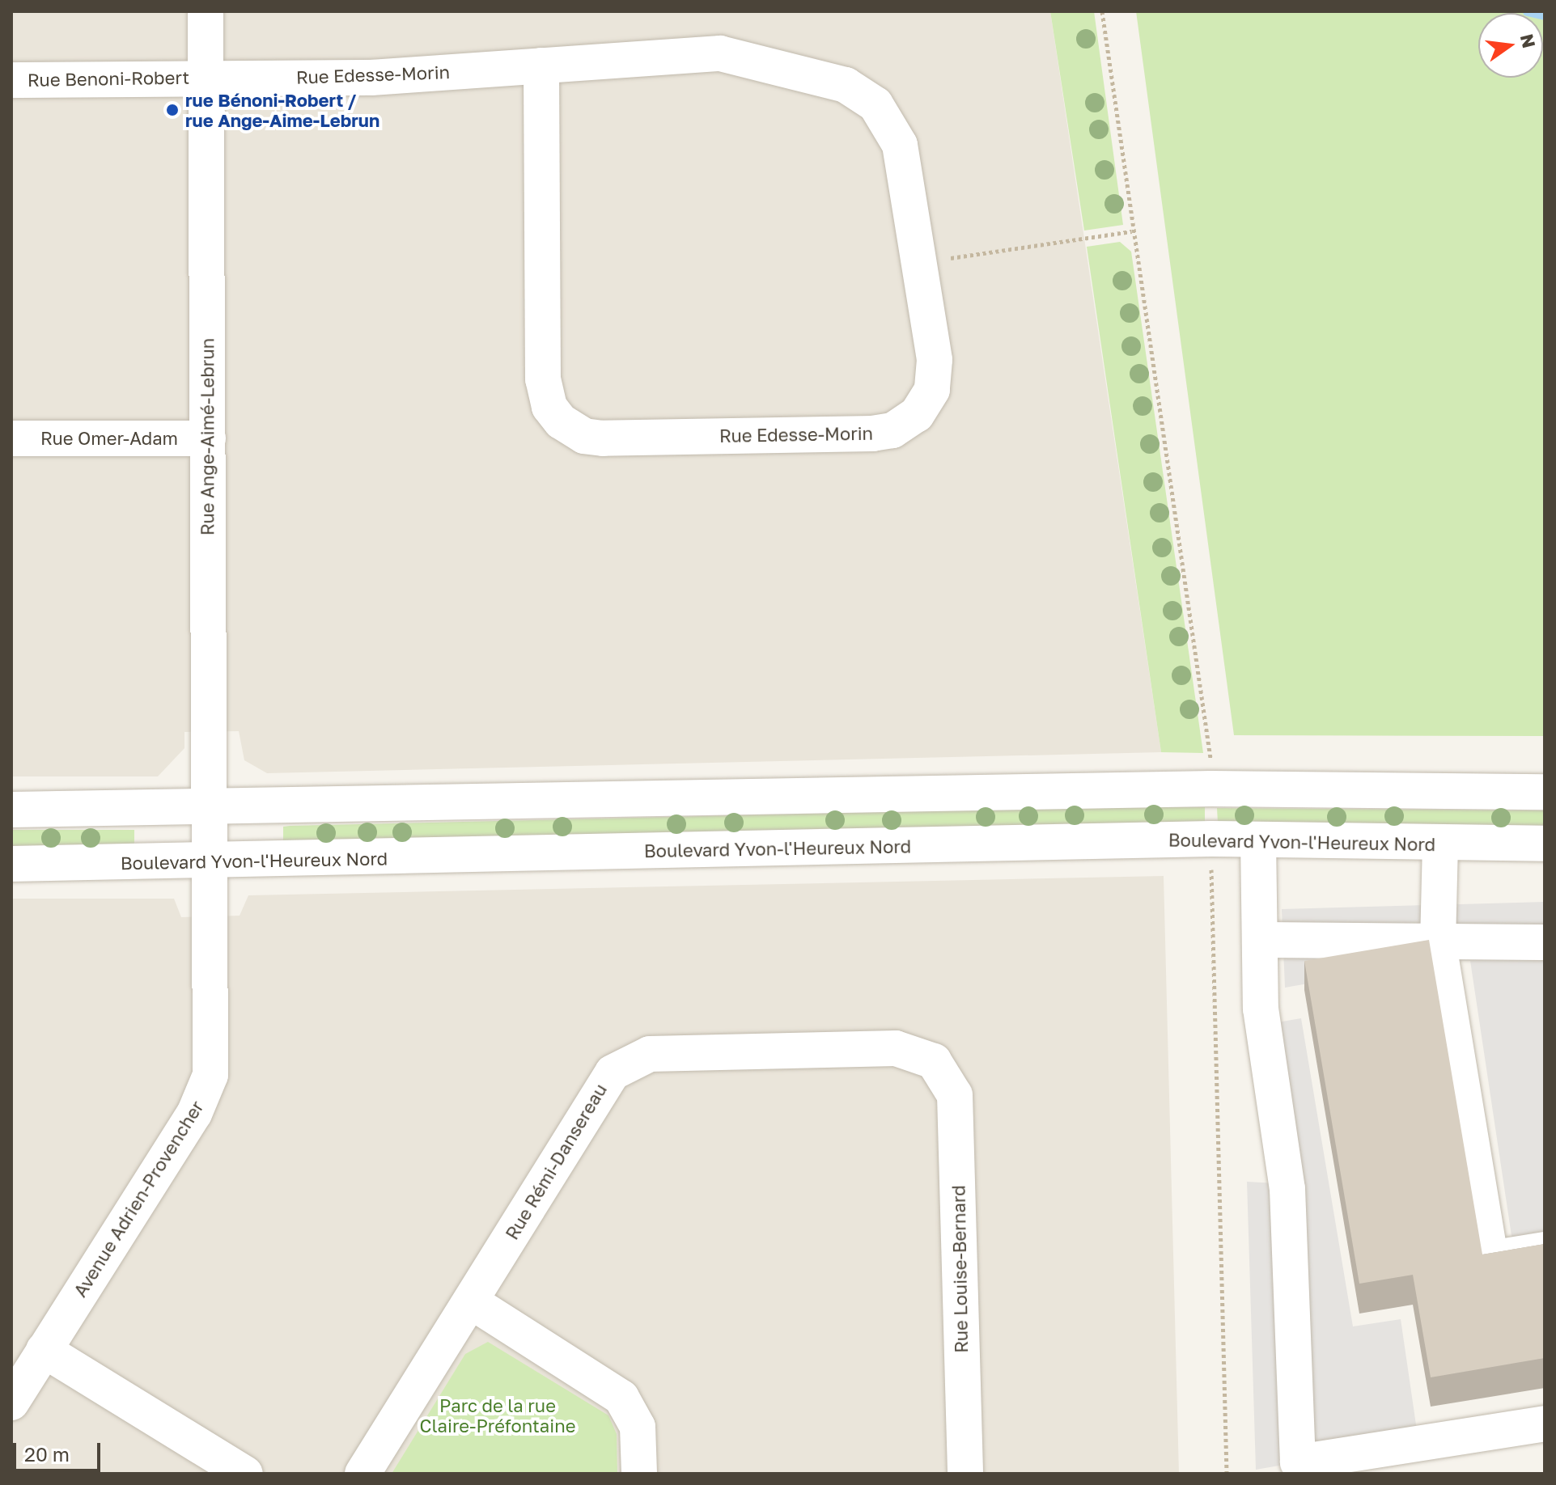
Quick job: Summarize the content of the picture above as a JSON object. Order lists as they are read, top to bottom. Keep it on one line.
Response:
{"streets":{"street":["Rue Edesse-Morin","Rue Benoni-Robert","Rue Ange-Aimé-Lebrun","Rue Omer-Adam","Boulevard Yvon-l'Heureux Nord","Rue Rémi-Dansereau","Avenue Adrien-Provencher","Rue Louise-Bernard"]},"crossings":[["Rue Edesse-Morin","Rue Benoni-Robert"],["Rue Edesse-Morin","Rue Ange-Aimé-Lebrun"],["Rue Benoni-Robert","Rue Ange-Aimé-Lebrun"],["Rue Ange-Aimé-Lebrun","Rue Omer-Adam"],["Rue Ange-Aimé-Lebrun","Boulevard Yvon-l'Heureux Nord"],["Rue Ange-Aimé-Lebrun","Avenue Adrien-Provencher"],["Boulevard Yvon-l'Heureux Nord","Avenue Adrien-Provencher"],["Rue Rémi-Dansereau","Rue Louise-Bernard"]],"parks":["Parc de la rue Claire-Préfontaine"],"places":["rue Bénoni-Robert / rue Ange-Aime-Lebrun"],"scale_bar":"20 m","north":"right"}
